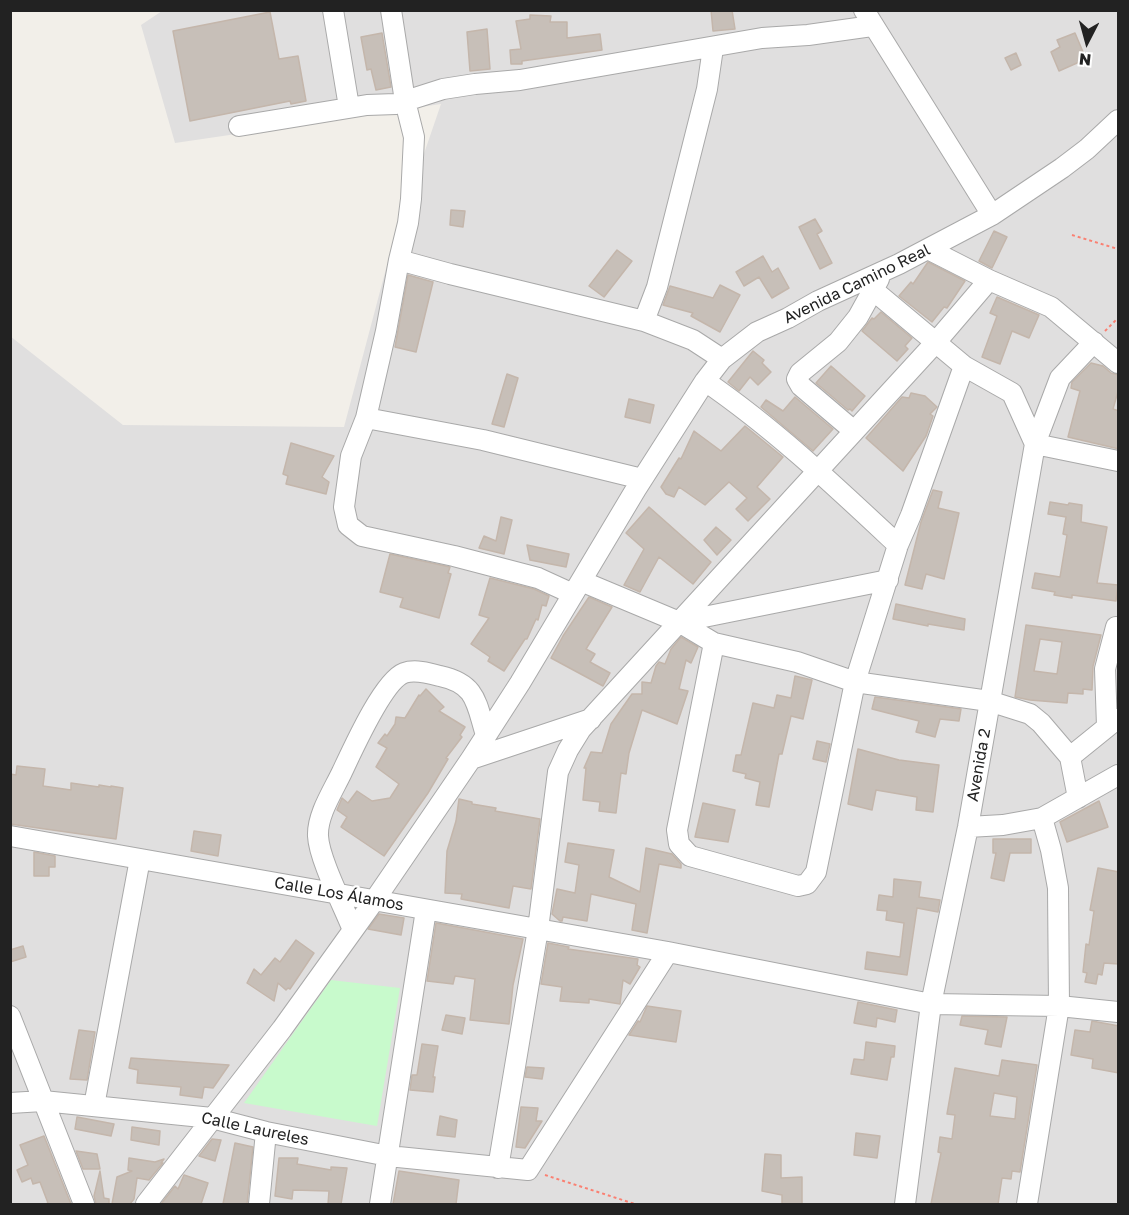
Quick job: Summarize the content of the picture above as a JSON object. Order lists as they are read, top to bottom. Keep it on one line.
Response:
{"streets":{"street":["Avenida Camino Real","Avenida 2","Calle Los Álamos","Calle Laureles"]},"crossings":[["Avenida Camino Real","Calle Los Álamos"],["Avenida Camino Real","Calle Laureles"],["Avenida 2","Calle Los Álamos"]],"north":"bottom"}
